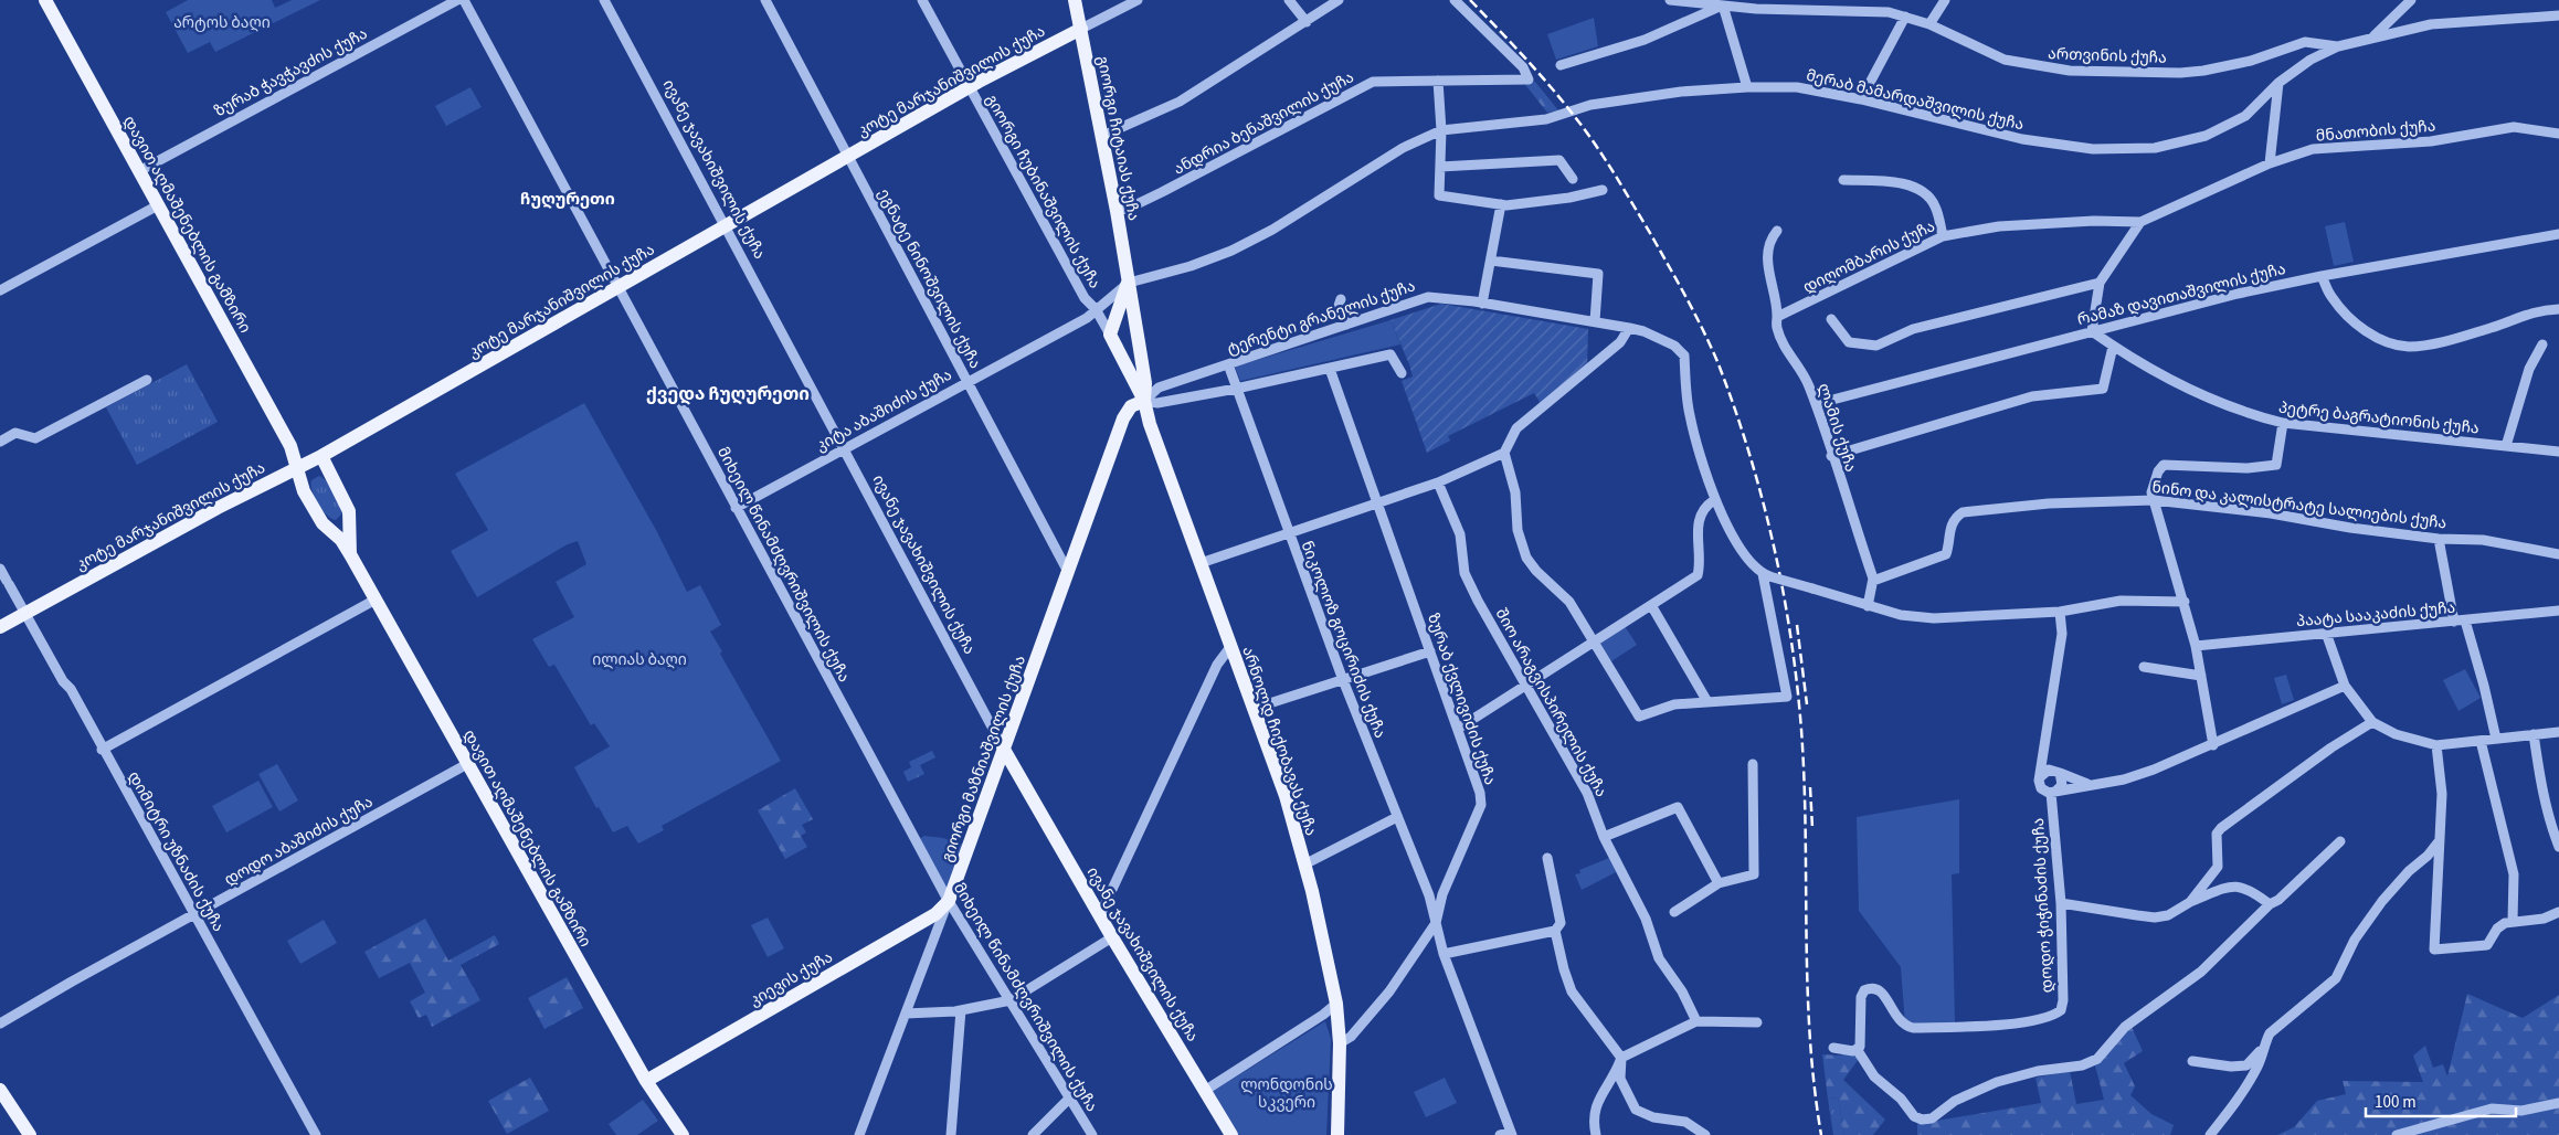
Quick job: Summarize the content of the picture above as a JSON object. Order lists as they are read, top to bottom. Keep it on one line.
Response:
{"streets":{"main road":["კოტე მარჯანიშვილის ქუჩა","გიორგი ჩიტაიას ქუჩა","ივანე ჯავახიშვილის ქუჩა","დავით აღმაშენებლის გამზირი","არნოლდ ჩიქობავას ქუჩა","გიორგი მაზნიაშვილის ქუჩა","კიევის ქუჩა"],"street":["ართვინის ქუჩა","ზურაბ ჭავჭავძის ქუჩა","მერაბ მამარდაშვილის ქუჩა","ანდრია ბენაშვილის ქუჩა","მნათობის ქუჩა","გიორგი ჩუბინაშვილის ქუჩა","დიღომბარის ქუჩა","ეგნატე ნინოშვილის ქუჩა","რამაზ დავითაშვილის ქუჩა","ტერენტი გრანელის ქუჩა","კიტა აბაშიძის ქუჩა","პეტრე ბაგრატიონის ქუჩა","ლამის ქუჩა","ნინო და კალისტრატე სალიების ქუჩა","მიხეილ წინამძღვრიშვილის ქუჩა","პაატა სააკაძის ქუჩა","ნიკოლოზ გოცირიძის ქუჩა","ზურაბ ქვლივიძის ქუჩა","შიო არაგვისპირელის ქუჩა","დოდო აბაშიძის ქუჩა","დიმიტრი უზნაძის ქუჩა","დოდო ჭიჭინაძის ქუჩა"]},"crossings":[["ართვინის ქუჩა","მერაბ მამარდაშვილის ქუჩა"],["ზურაბ ჭავჭავძის ქუჩა","დავით აღმაშენებლის გამზირი"],["კოტე მარჯანიშვილის ქუჩა","გიორგი ჩიტაიას ქუჩა"],["კოტე მარჯანიშვილის ქუჩა","ივანე ჯავახიშვილის ქუჩა"],["კოტე მარჯანიშვილის ქუჩა","გიორგი ჩუბინაშვილის ქუჩა"],["კოტე მარჯანიშვილის ქუჩა","დავით აღმაშენებლის გამზირი"],["კოტე მარჯანიშვილის ქუჩა","ეგნატე ნინოშვილის ქუჩა"],["კოტე მარჯანიშვილის ქუჩა","მიხეილ წინამძღვრიშვილის ქუჩა"],["კოტე მარჯანიშვილის ქუჩა","დიმიტრი უზნაძის ქუჩა"],["მერაბ მამარდაშვილის ქუჩა","გიორგი ჩიტაიას ქუჩა"],["მერაბ მამარდაშვილის ქუჩა","კიტა აბაშიძის ქუჩა"],["ანდრია ბენაშვილის ქუჩა","გიორგი ჩიტაიას ქუჩა"],["მნათობის ქუჩა","დიღომბარის ქუჩა"],["გიორგი ჩიტაიას ქუჩა","ტერენტი გრანელის ქუჩა"],["გიორგი ჩიტაიას ქუჩა","კიტა აბაშიძის ქუჩა"],["გიორგი ჩიტაიას ქუჩა","არნოლდ ჩიქობავას ქუჩა"],["გიორგი ჩიტაიას ქუჩა","გიორგი მაზნიაშვილის ქუჩა"],["ივანე ჯავახიშვილის ქუჩა","კიტა აბაშიძის ქუჩა"],["ივანე ჯავახიშვილის ქუჩა","გიორგი მაზნიაშვილის ქუჩა"],["გიორგი ჩუბინაშვილის ქუჩა","კიტა აბაშიძის ქუჩა"],["დავით აღმაშენებლის გამზირი","დოდო აბაშიძის ქუჩა"],["დავით აღმაშენებლის გამზირი","კიევის ქუჩა"],["დიღომბარის ქუჩა","ლამის ქუჩა"],["ეგნატე ნინოშვილის ქუჩა","კიტა აბაშიძის ქუჩა"],["ეგნატე ნინოშვილის ქუჩა","გიორგი მაზნიაშვილის ქუჩა"],["რამაზ დავითაშვილის ქუჩა","პეტრე ბაგრატიონის ქუჩა"],["რამაზ დავითაშვილის ქუჩა","ლამის ქუჩა"],["ტერენტი გრანელის ქუჩა","ნიკოლოზ გოცირიძის ქუჩა"],["ტერენტი გრანელის ქუჩა","გიორგი მაზნიაშვილის ქუჩა"],["კიტა აბაშიძის ქუჩა","მიხეილ წინამძღვრიშვილის ქუჩა"],["ლამის ქუჩა","ნინო და კალისტრატე სალიების ქუჩა"],["მიხეილ წინამძღვრიშვილის ქუჩა","გიორგი მაზნიაშვილის ქუჩა"],["მიხეილ წინამძღვრიშვილის ქუჩა","კიევის ქუჩა"],["ნიკოლოზ გოცირიძის ქუჩა","ზურაბ ქვლივიძის ქუჩა"],["ზურაბ ქვლივიძის ქუჩა","არნოლდ ჩიქობავას ქუჩა"],["გიორგი მაზნიაშვილის ქუჩა","კიევის ქუჩა"],["დოდო აბაშიძის ქუჩა","დიმიტრი უზნაძის ქუჩა"]],"districts":["ჩუღურეთი","ქვედა ჩუღურეთი"],"parks":["არტოს ბაღი","ილიას ბაღი","ლონდონის სკვერი"],"scale_bar":"100 m"}
